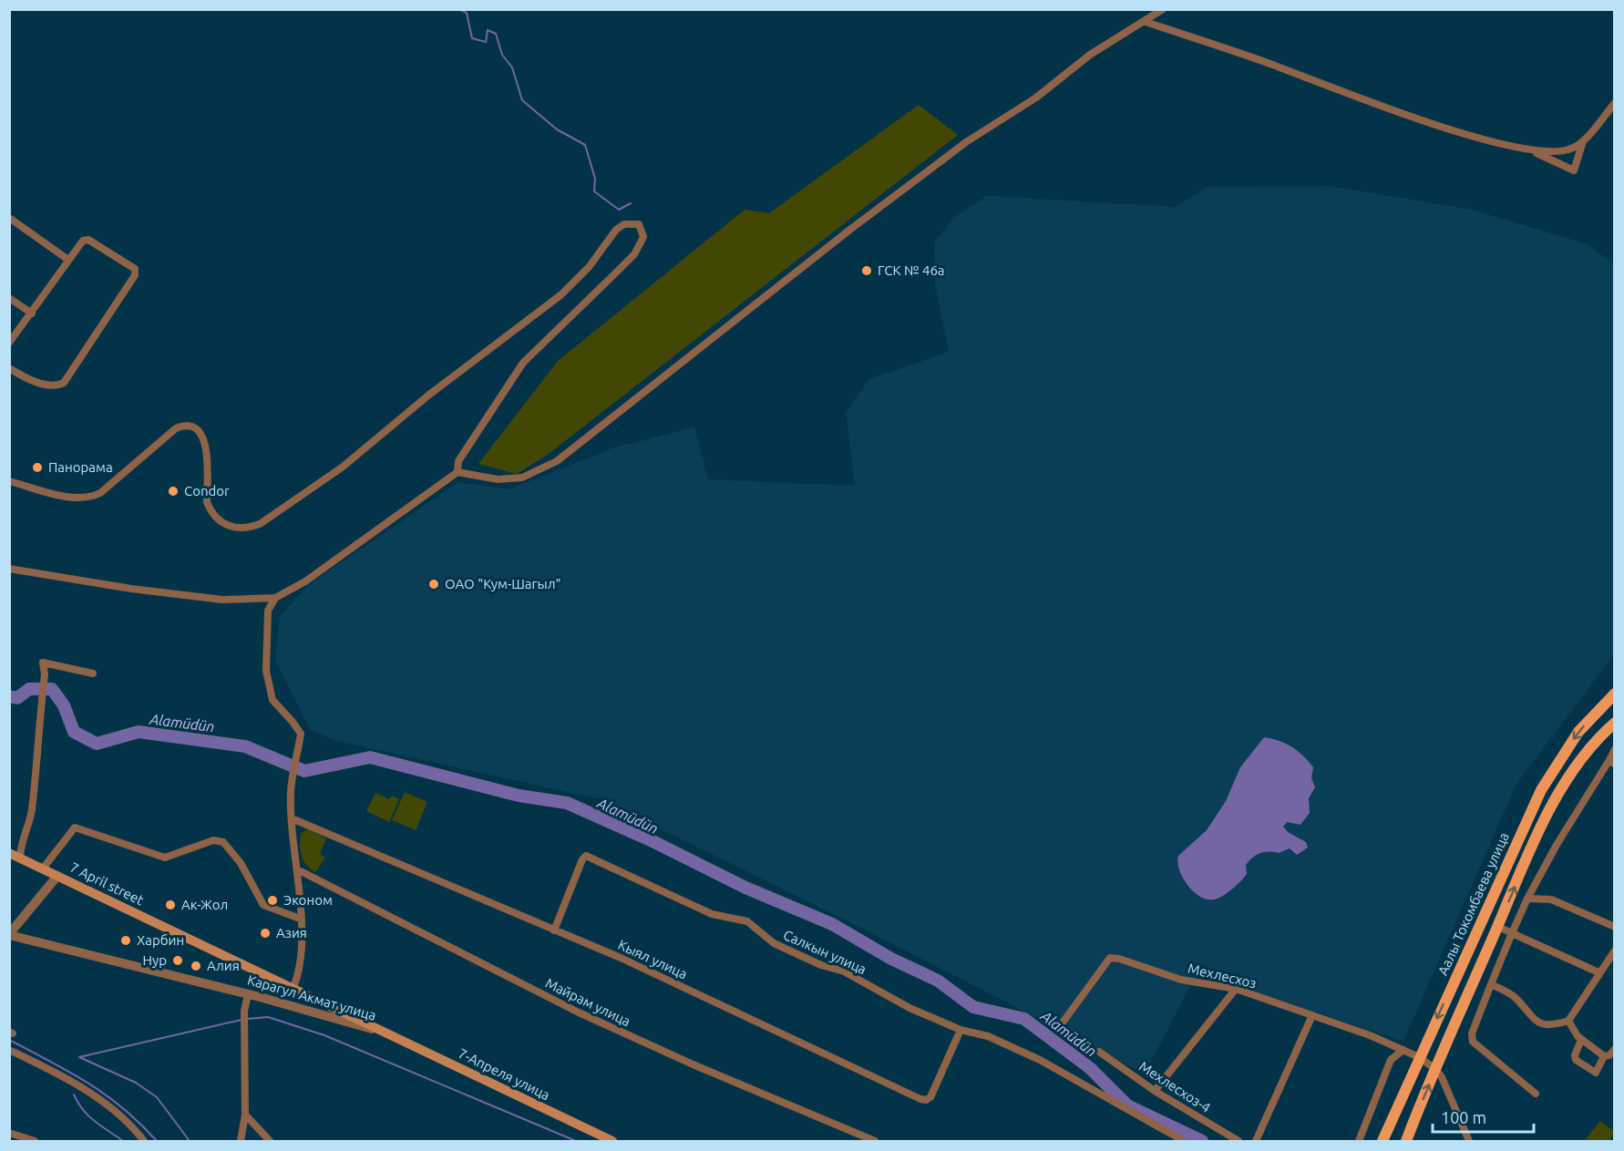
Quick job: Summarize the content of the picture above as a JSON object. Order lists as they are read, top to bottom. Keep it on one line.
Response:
{"streets":{"main road":["7 April street","Аалы Токомбаева улица","7-Апреля улица"],"street":["Салкын улица","Кыял улица","Мехлесхоз","Карагул Акмат улица","Майрам улица","Мехлесхоз-4"]},"crossings":[["7 April street","Карагул Акмат улица"],["7 April street","7-Апреля улица"],["Аалы Токомбаева улица","Мехлесхоз"],["Салкын улица","Кыял улица"],["Карагул Акмат улица","7-Апреля улица"]],"water":["Alamüdün"],"places":["ГСК № 46а","Панорама","Condor","ОАО \"Кум-Шагыл\"","Эконом","Ак-Жол","Азия","Харбин","Нур","Алия"],"scale_bar":"100 m"}
